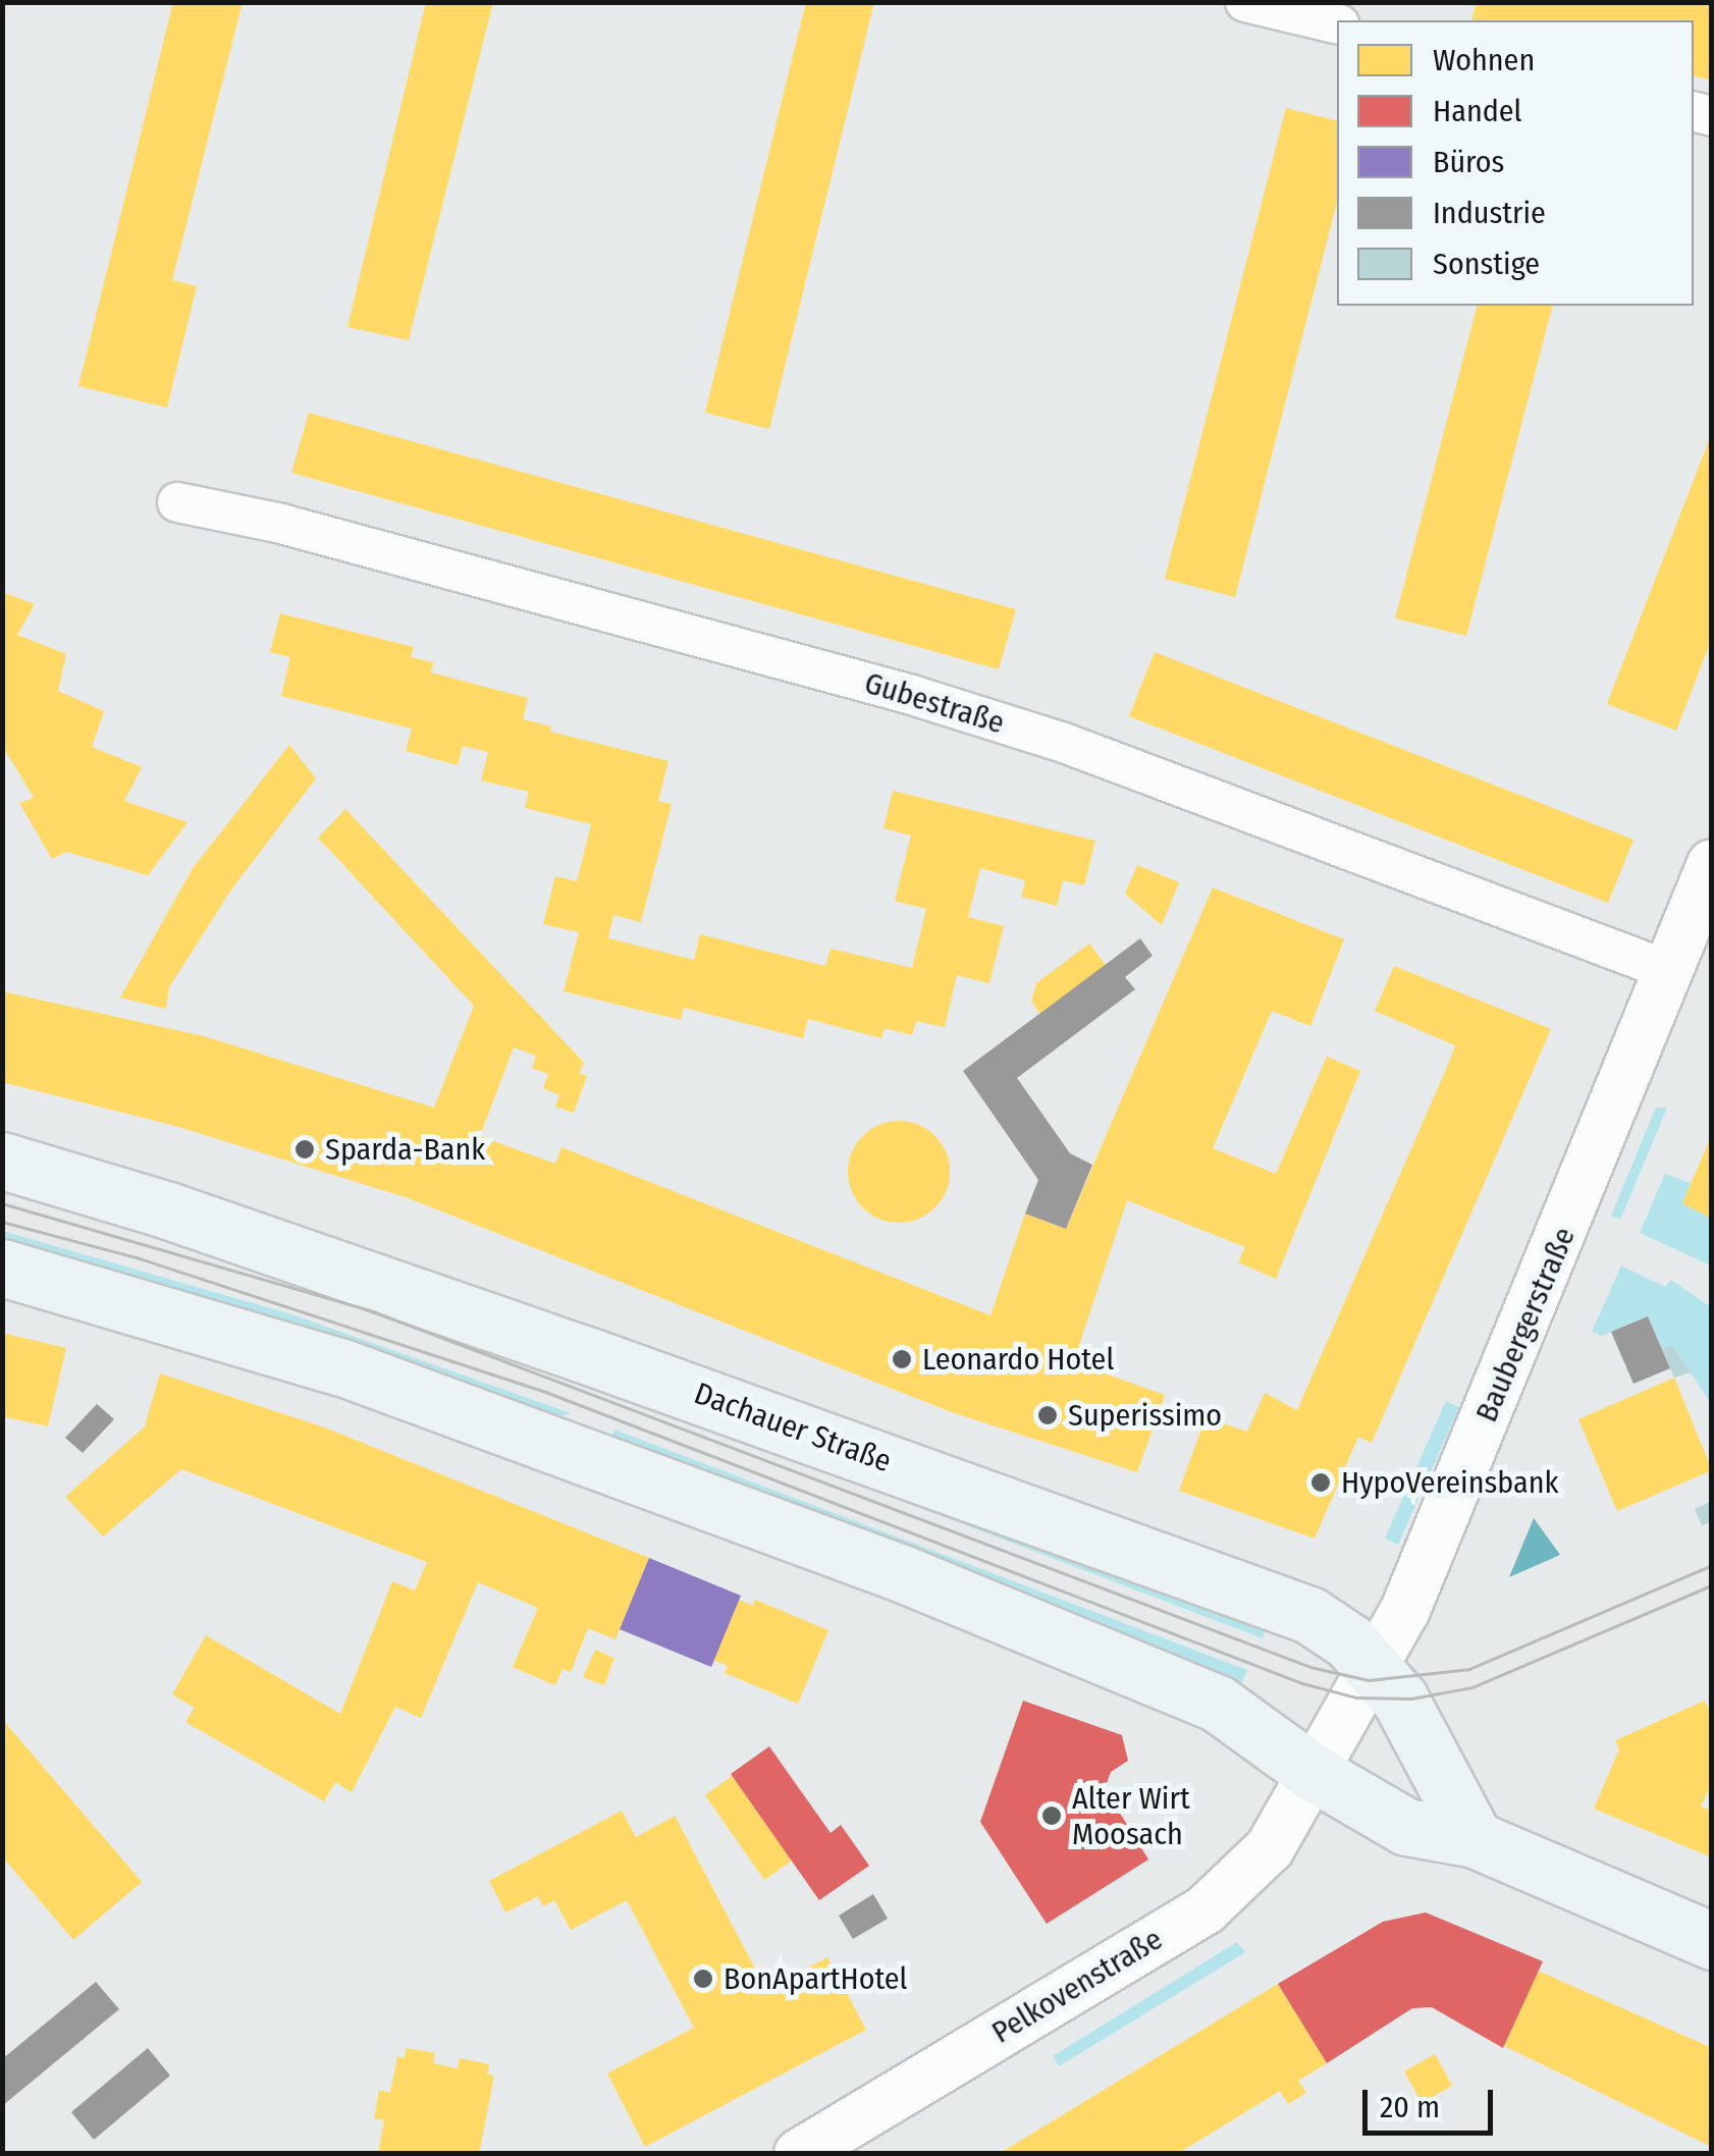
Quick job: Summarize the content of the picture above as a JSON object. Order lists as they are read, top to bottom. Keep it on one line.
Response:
{"streets":{"main road":["Dachauer Straße"],"street":["Gubestraße","Baubergerstraße","Pelkovenstraße"]},"crossings":[["Gubestraße","Baubergerstraße"],["Baubergerstraße","Dachauer Straße"],["Baubergerstraße","Pelkovenstraße"]],"places":["Sparda-Bank","Leonardo Hotel","Superissimo","HypoVereinsbank","Alter Wirt Moosach","BonApartHotel"],"legend":["Wohnen","Handel","Büros","Industrie","Sonstige"],"scale_bar":"20 m"}
